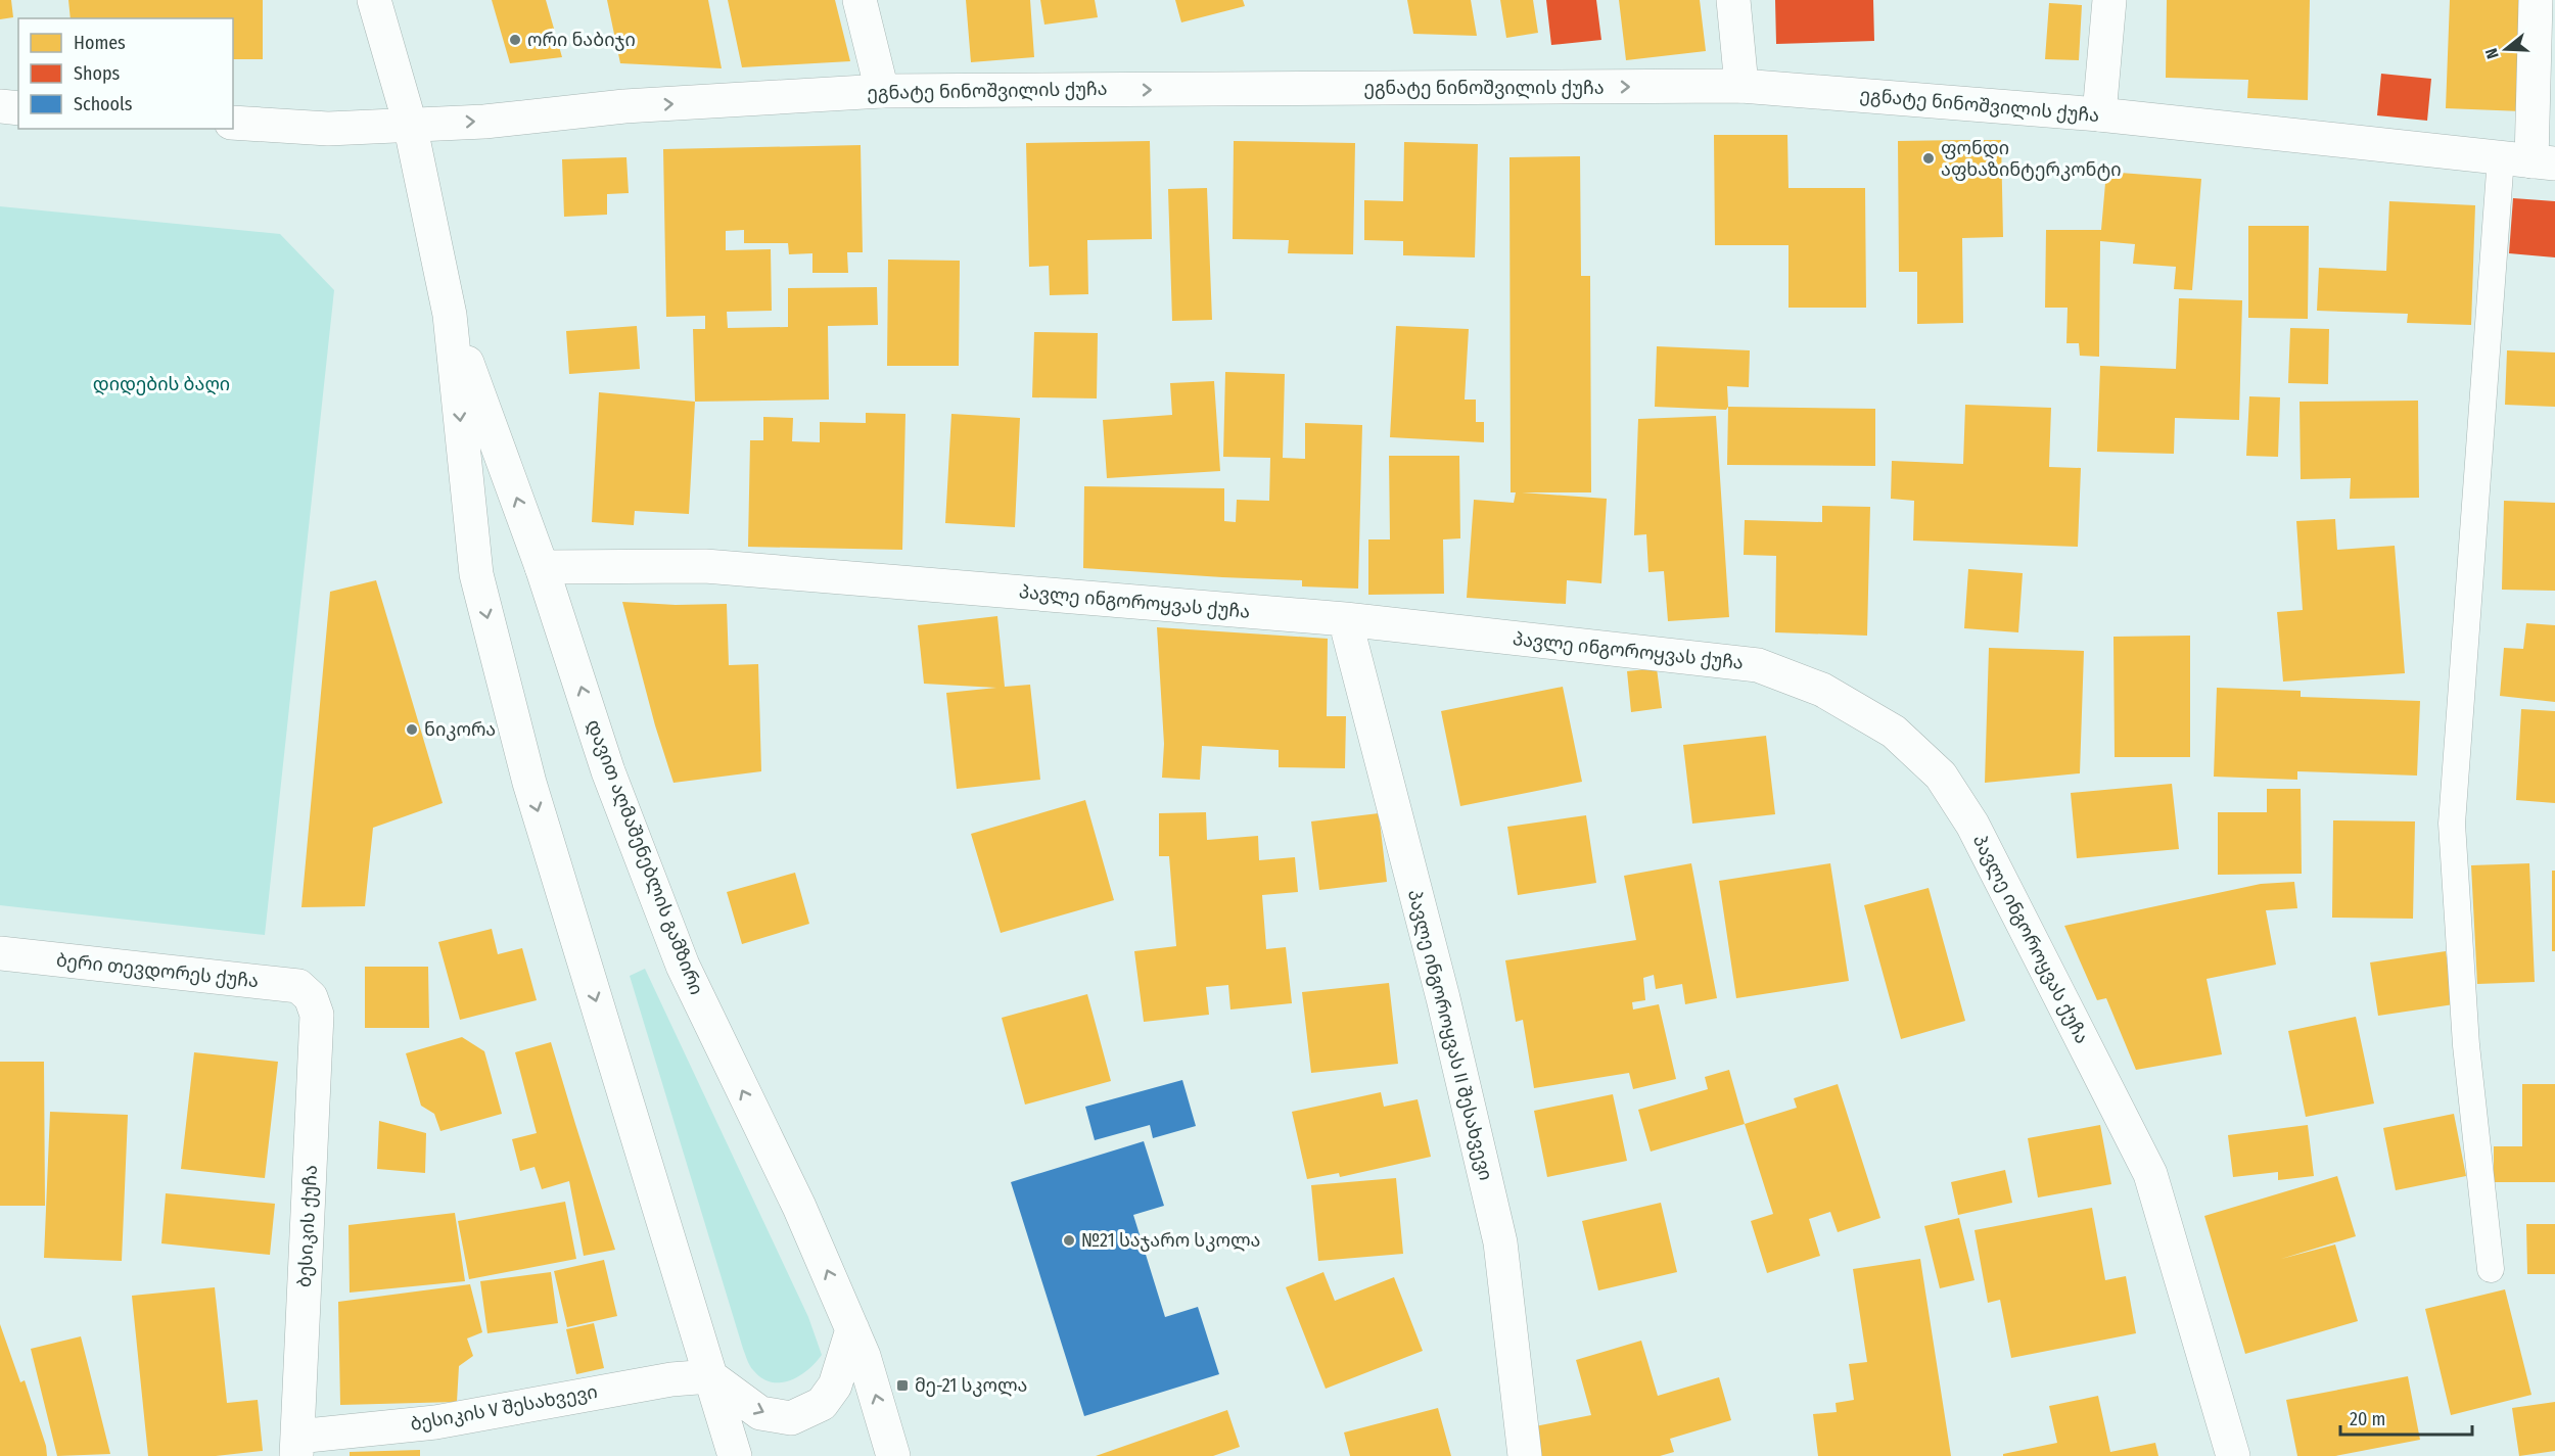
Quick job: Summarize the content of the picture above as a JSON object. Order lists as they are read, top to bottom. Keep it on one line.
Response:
{"streets":{"main road":["ეგნატე ნინოშვილის ქუჩა","პავლე ინგოროყვას ქუჩა","დავით აღმაშენებლის გამზირი","ბერი თევდორეს ქუჩა","პავლე ინგოროყვას II შესახვევი","ბესიკის ქუჩა","ბესიკის V შესახვევი"]},"crossings":[["ეგნატე ნინოშვილის ქუჩა","დავით აღმაშენებლის გამზირი"],["პავლე ინგოროყვას ქუჩა","დავით აღმაშენებლის გამზირი"],["პავლე ინგოროყვას ქუჩა","პავლე ინგოროყვას II შესახვევი"],["დავით აღმაშენებლის გამზირი","ბესიკის V შესახვევი"],["ბერი თევდორეს ქუჩა","ბესიკის ქუჩა"],["ბესიკის ქუჩა","ბესიკის V შესახვევი"]],"one_way":["ეგნატე ნინოშვილის ქუჩა"],"parks":["დიდების ბაღი"],"places":{"other":["ორი ნაბიჯი","ფონდი აფხაზინტერკონტი","ნიკორა","№21 საჯარო სკოლა"],"transit":["მე-21 სკოლა"]},"legend":["Homes","Shops","Schools"],"scale_bar":"20 m","north":"left"}
